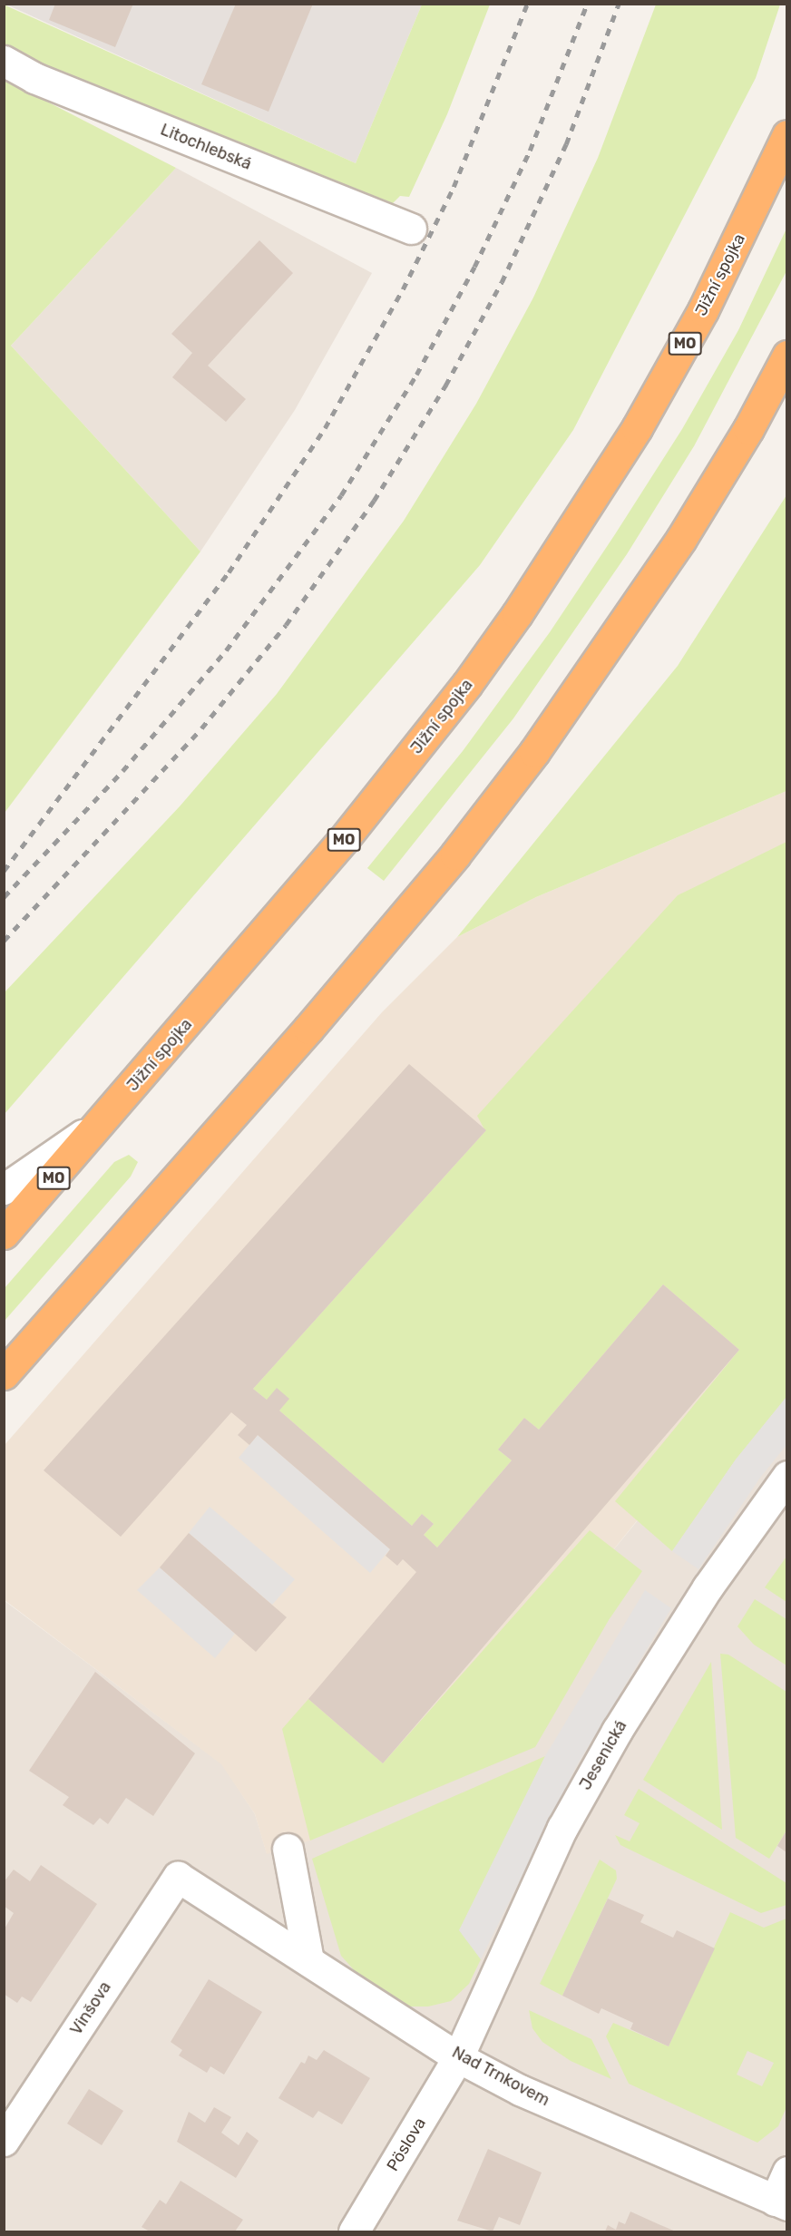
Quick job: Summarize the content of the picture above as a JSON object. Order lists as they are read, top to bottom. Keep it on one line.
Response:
{"streets":{"highway":["Jižní spojka","MO"],"street":["Litochlebská","Jesenická","Vinšova","Nad Trnkovem","Pöslova"]},"crossings":[["Jesenická","Nad Trnkovem"],["Jesenická","Pöslova"],["Vinšova","Nad Trnkovem"],["Nad Trnkovem","Pöslova"]]}
